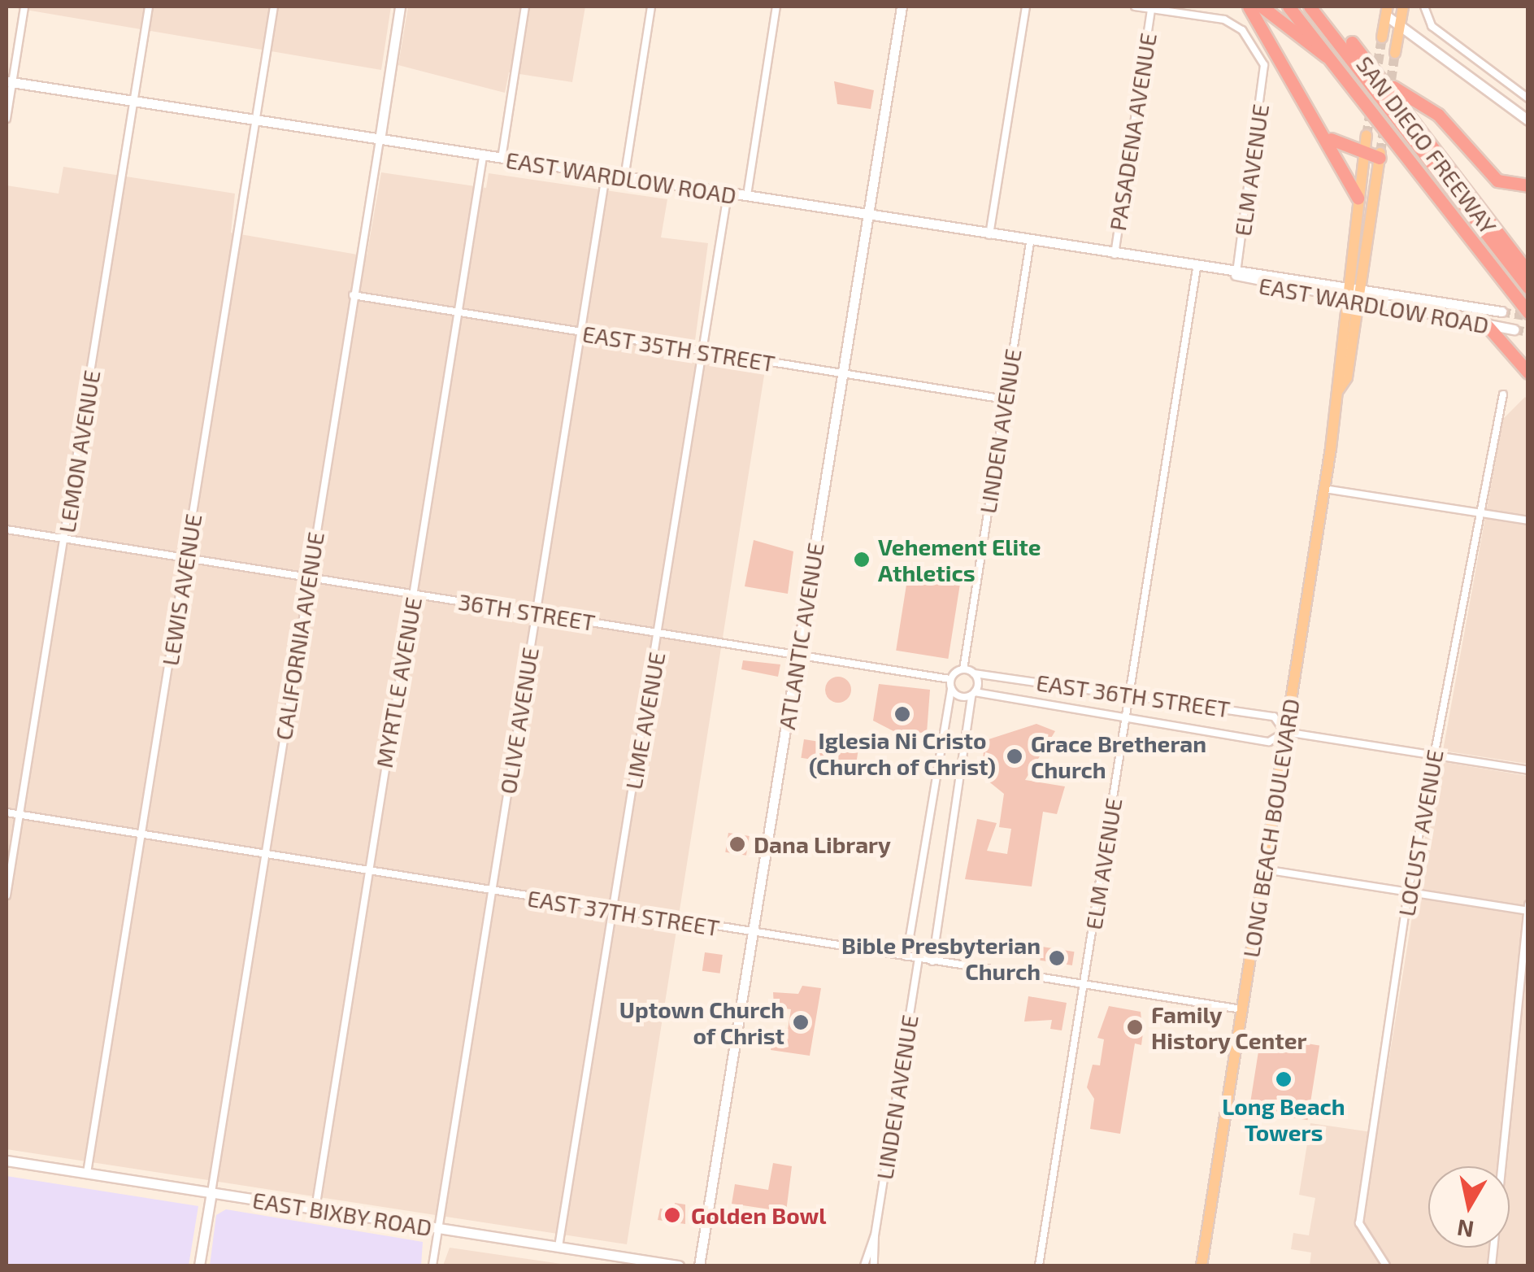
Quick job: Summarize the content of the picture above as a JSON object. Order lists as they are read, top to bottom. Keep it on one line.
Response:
{"streets":{"highway":["SAN DIEGO FREEWAY"],"main road":["EAST WARDLOW ROAD","CALIFORNIA AVENUE","ATLANTIC AVENUE","LONG BEACH BOULEVARD","EAST BIXBY ROAD"],"street":["PASADENA AVENUE","ELM AVENUE","EAST 35TH STREET","LINDEN AVENUE","LEMON AVENUE","LEWIS AVENUE","36TH STREET","MYRTLE AVENUE","EAST 36TH STREET","OLIVE AVENUE","LIME AVENUE","LOCUST AVENUE","EAST 37TH STREET"]},"crossings":[["PASADENA AVENUE","ELM AVENUE"],["PASADENA AVENUE","EAST WARDLOW ROAD"],["ELM AVENUE","EAST WARDLOW ROAD"],["ELM AVENUE","EAST 36TH STREET"],["ELM AVENUE","EAST 37TH STREET"],["EAST WARDLOW ROAD","LINDEN AVENUE"],["EAST WARDLOW ROAD","LEMON AVENUE"],["EAST WARDLOW ROAD","LEWIS AVENUE"],["EAST WARDLOW ROAD","CALIFORNIA AVENUE"],["EAST WARDLOW ROAD","ATLANTIC AVENUE"],["EAST WARDLOW ROAD","MYRTLE AVENUE"],["EAST WARDLOW ROAD","OLIVE AVENUE"],["EAST WARDLOW ROAD","LIME AVENUE"],["EAST WARDLOW ROAD","LONG BEACH BOULEVARD"],["EAST 35TH STREET","LINDEN AVENUE"],["EAST 35TH STREET","CALIFORNIA AVENUE"],["EAST 35TH STREET","ATLANTIC AVENUE"],["EAST 35TH STREET","MYRTLE AVENUE"],["EAST 35TH STREET","OLIVE AVENUE"],["EAST 35TH STREET","LIME AVENUE"],["LINDEN AVENUE","EAST 36TH STREET"],["LINDEN AVENUE","EAST 37TH STREET"],["LEMON AVENUE","36TH STREET"],["LEMON AVENUE","EAST 37TH STREET"],["LEWIS AVENUE","36TH STREET"],["LEWIS AVENUE","EAST 37TH STREET"],["LEWIS AVENUE","EAST BIXBY ROAD"],["36TH STREET","CALIFORNIA AVENUE"],["36TH STREET","ATLANTIC AVENUE"],["36TH STREET","MYRTLE AVENUE"],["36TH STREET","OLIVE AVENUE"],["36TH STREET","LIME AVENUE"],["CALIFORNIA AVENUE","EAST 37TH STREET"],["CALIFORNIA AVENUE","EAST BIXBY ROAD"],["ATLANTIC AVENUE","EAST 37TH STREET"],["MYRTLE AVENUE","EAST 37TH STREET"],["MYRTLE AVENUE","EAST BIXBY ROAD"],["EAST 36TH STREET","LONG BEACH BOULEVARD"],["EAST 36TH STREET","LOCUST AVENUE"],["OLIVE AVENUE","EAST 37TH STREET"],["OLIVE AVENUE","EAST BIXBY ROAD"],["LIME AVENUE","EAST 37TH STREET"],["LIME AVENUE","EAST BIXBY ROAD"],["LONG BEACH BOULEVARD","EAST 37TH STREET"]],"places":["Vehement Elite Athletics","Iglesia Ni Cristo (Church of Christ)","Grace Bretheran Church","Dana Library","Bible Presbyterian Church","Uptown Church of Christ","Family History Center","Long Beach Towers","Golden Bowl"],"north":"bottom"}
